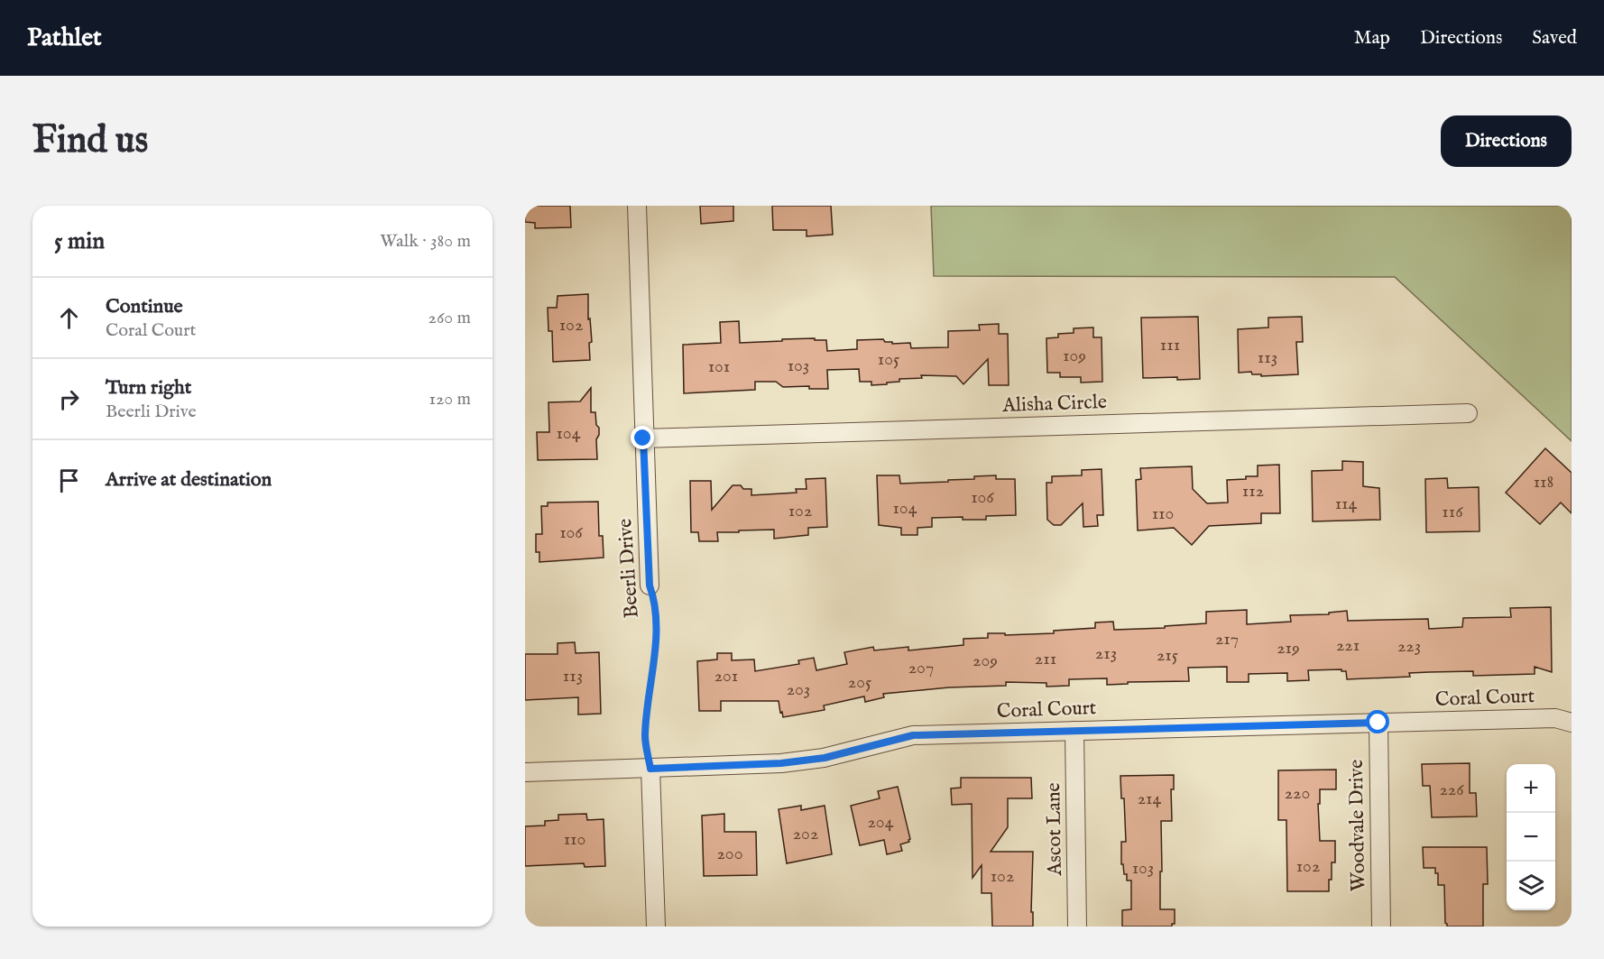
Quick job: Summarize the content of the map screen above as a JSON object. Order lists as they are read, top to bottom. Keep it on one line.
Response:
{"streets":{"street":["Alisha Circle","Beerli Drive","Coral Court","Woodvale Drive","Ascot Lane"]},"crossings":[["Alisha Circle","Beerli Drive"],["Beerli Drive","Coral Court"],["Coral Court","Woodvale Drive"],["Coral Court","Ascot Lane"]],"house_numbers":["102","111","109","113","105","103","101","104","118","112","106","114","104","102","116","110","106","217","221","223","219","213","215","211","209","207","113","201","205","203","226","220","214","204","202","110","200","102","103","102"],"page":{"header":"Pathlet","nav":["Map","Directions","Saved"],"buttons":"Directions","title":"Find us","heading":["5 min","Walk · 380 m"],"list":[["Continue","Coral Court","260 m"],["Turn right","Beerli Drive","120 m"],"Arrive at destination"],"map_buttons":["+","−"]}}
